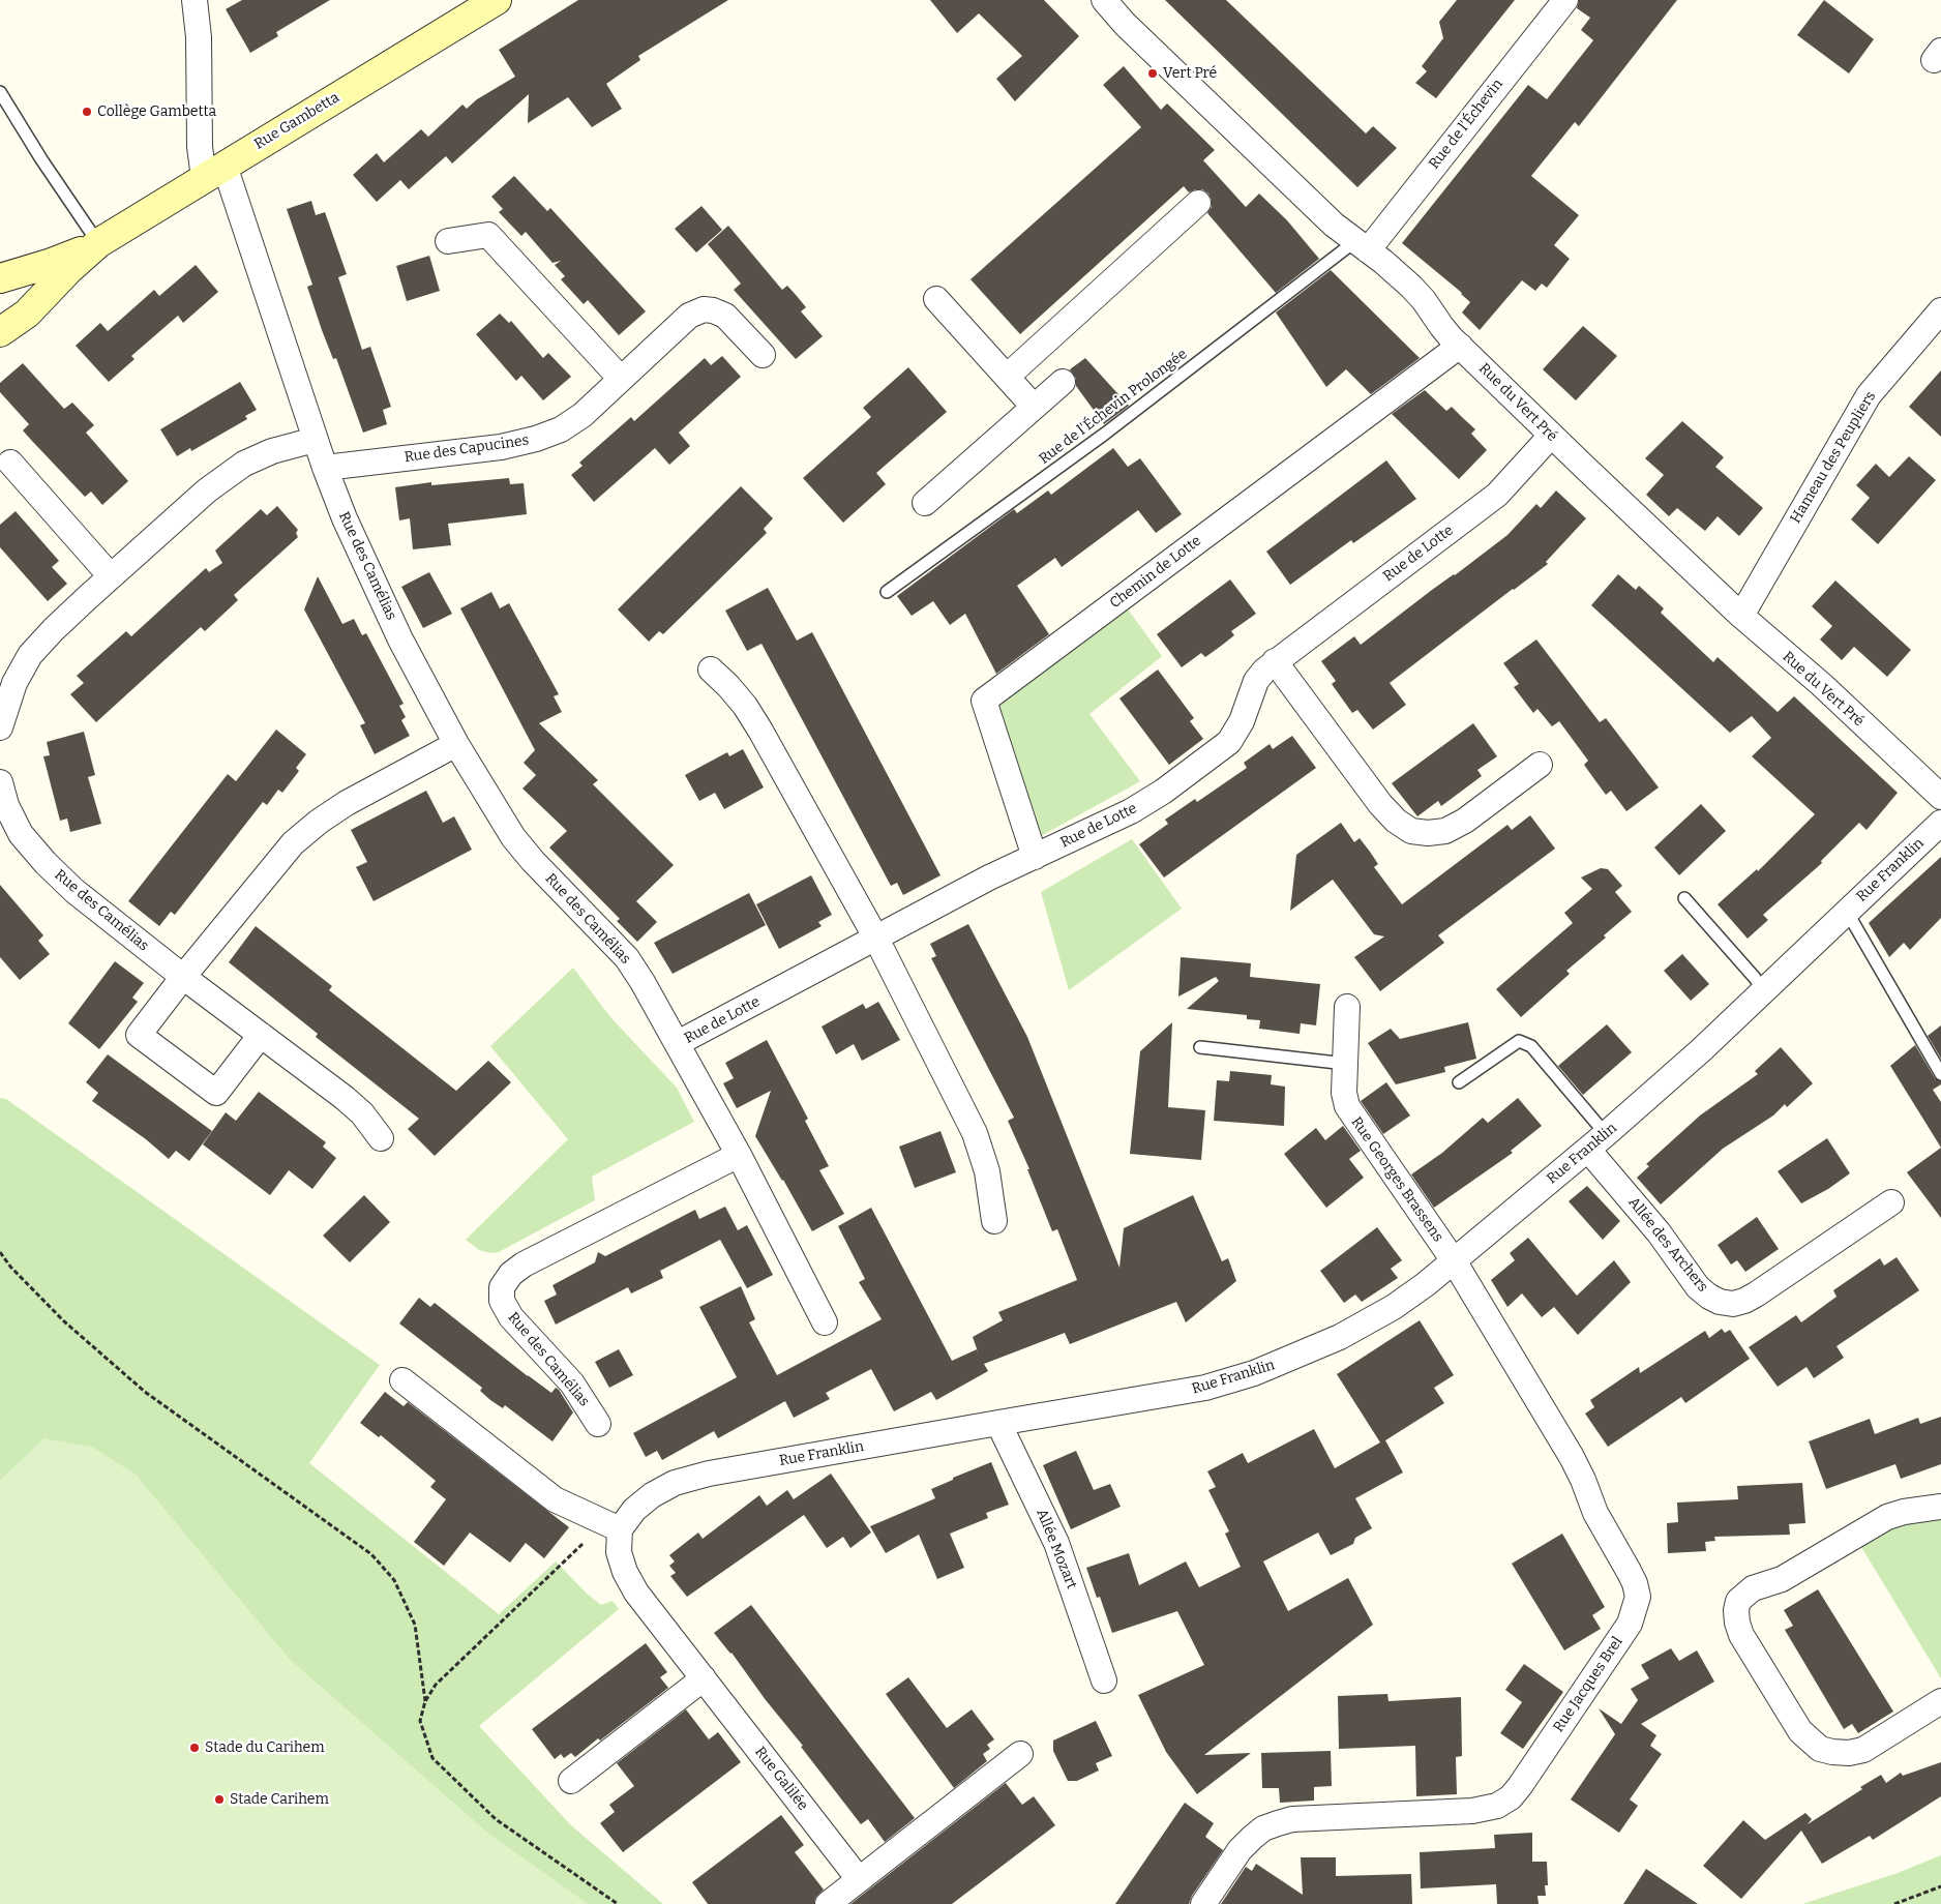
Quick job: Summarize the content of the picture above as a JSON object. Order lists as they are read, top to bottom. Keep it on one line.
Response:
{"streets":{"street":["Rue Gambetta","Rue de l'Échevin","Rue du Vert Pré","Rue des Capucines","Hameau des Peupliers","Rue de Lotte","Rue des Camélias","Chemin de Lotte","Rue Franklin","Rue Georges Brassens","Allée des Archers","Allée Mozart","Rue Jacques Brel","Rue Galilée"],"lane":["Rue de l'Échevin Prolongée"]},"crossings":[["Rue Gambetta","Rue des Camélias"],["Rue de l'Échevin","Rue du Vert Pré"],["Rue de l'Échevin","Rue de l'Échevin Prolongée"],["Rue du Vert Pré","Rue de l'Échevin Prolongée"],["Rue du Vert Pré","Hameau des Peupliers"],["Rue du Vert Pré","Rue de Lotte"],["Rue du Vert Pré","Chemin de Lotte"],["Rue des Capucines","Rue des Camélias"],["Rue de Lotte","Rue des Camélias"],["Rue de Lotte","Chemin de Lotte"],["Rue Franklin","Rue Georges Brassens"],["Rue Franklin","Allée des Archers"],["Rue Franklin","Allée Mozart"],["Rue Franklin","Rue Jacques Brel"],["Rue Franklin","Rue Galilée"],["Rue Georges Brassens","Rue Jacques Brel"]],"places":["Vert Pré","Collège Gambetta","Stade du Carihem","Stade Carihem"]}
